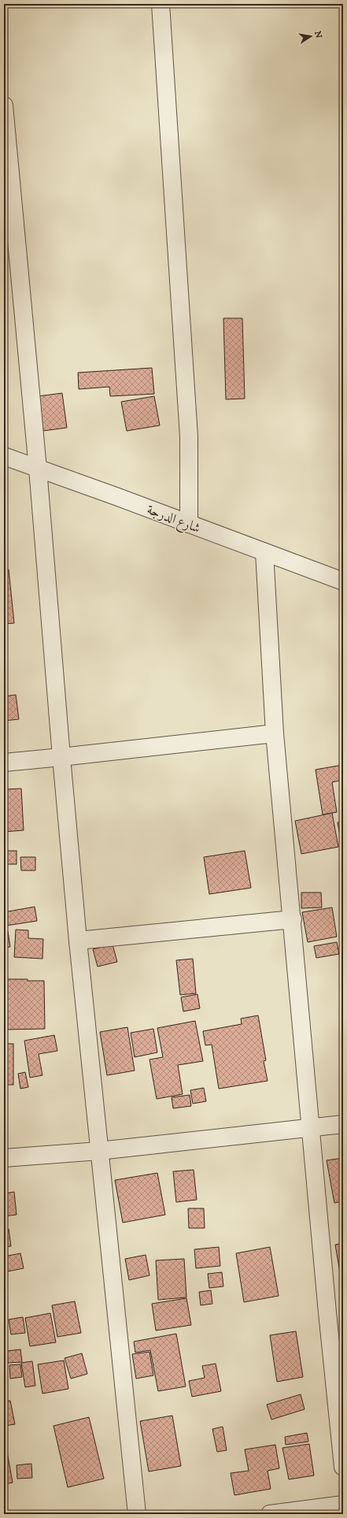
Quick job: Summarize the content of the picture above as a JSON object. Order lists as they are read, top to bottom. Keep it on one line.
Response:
{"streets":{"street":["شارع الدرجة"]},"north":"right"}
